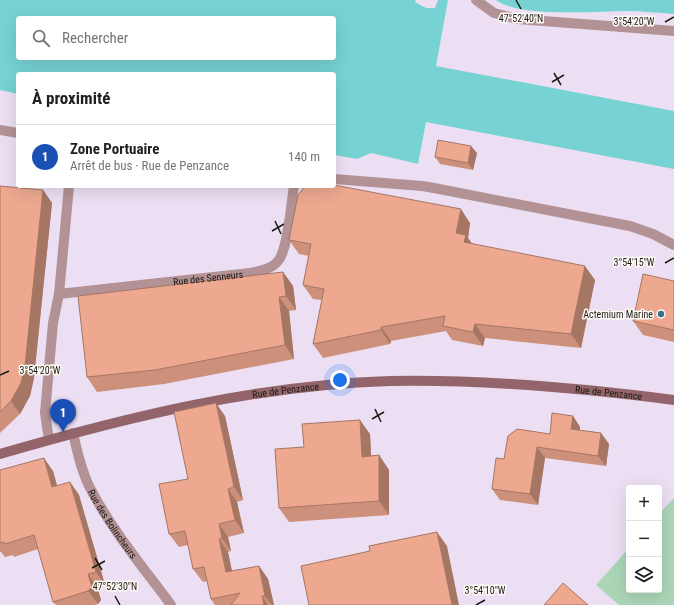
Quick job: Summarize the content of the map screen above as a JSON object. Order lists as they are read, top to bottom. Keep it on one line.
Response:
{"streets":{"main road":["Rue de Penzance"],"street":["Rue des Senneurs","Rue des Bolincheurs"]},"crossings":[["Rue de Penzance","Rue des Bolincheurs"]],"places":["Actemium Marine"],"page":{"search":"Rechercher","heading":"À proximité","list":[{"mark":"1","name":"Zone Portuaire","note":"Arrêt de bus · Rue de Penzance","value":"140 m"}],"pins":"1","map_buttons":["+","−"]},"coordinates":["47°52'40\"N","3°54'20\"W","3°54'15\"W","47°52'30\"N","3°54'10\"W"]}
